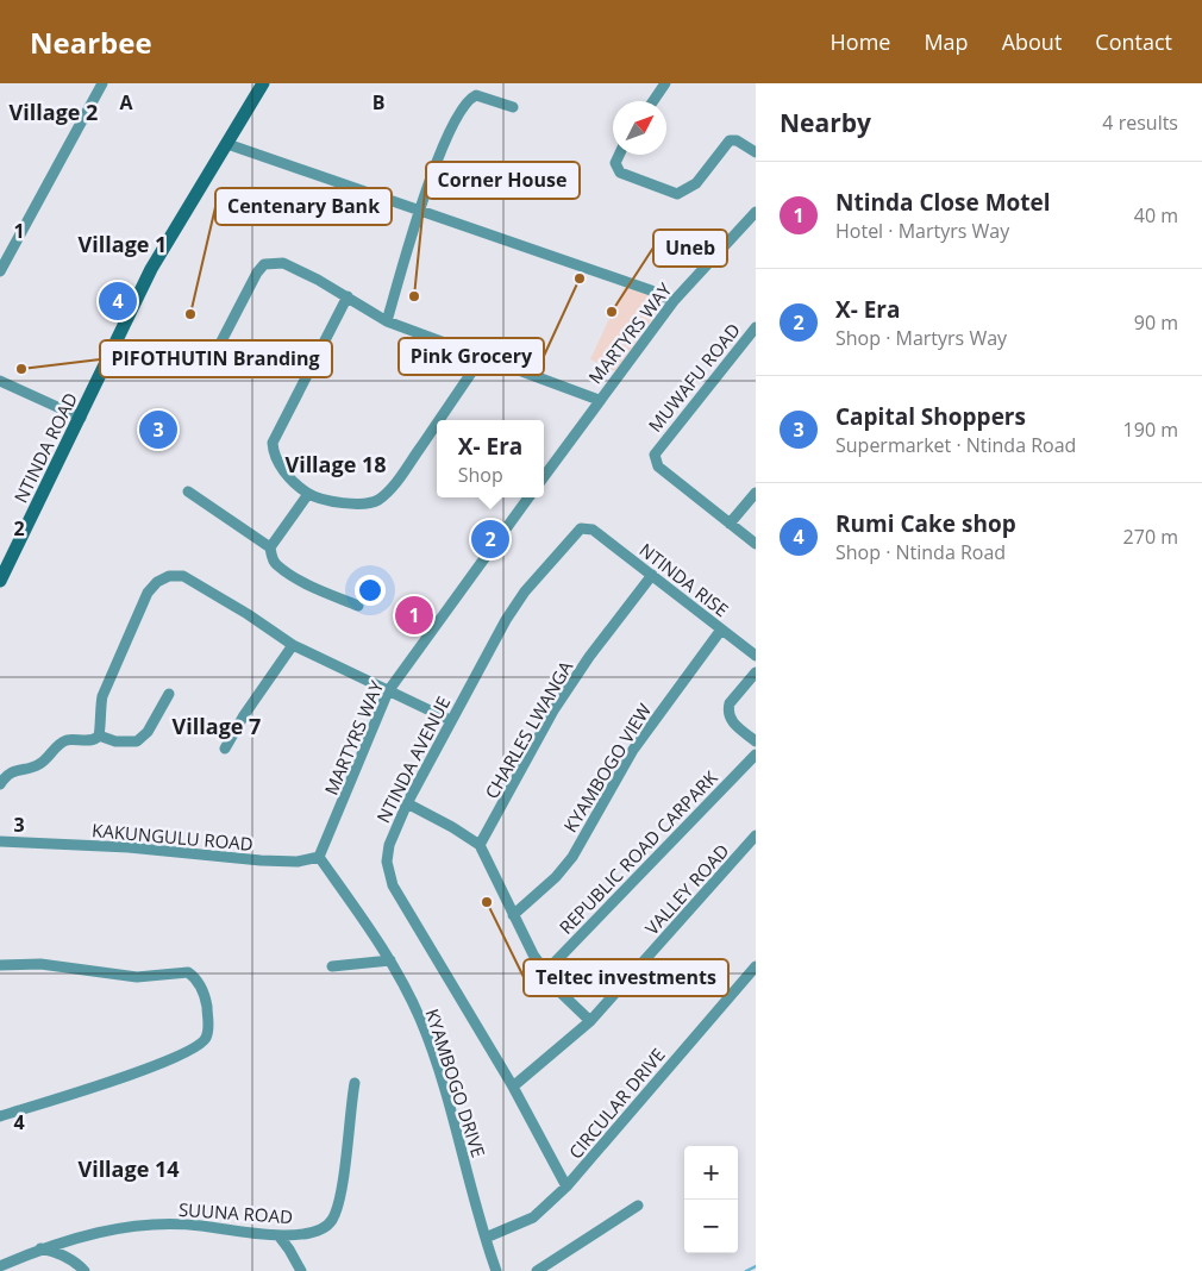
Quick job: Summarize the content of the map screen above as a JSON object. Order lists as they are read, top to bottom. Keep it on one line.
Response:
{"streets":{"main road":["NTINDA ROAD"],"street":["MARTYRS WAY","MUWAFU ROAD","NTINDA RISE","CHARLES LWANGA","NTINDA AVENUE","KYAMBOGO VIEW","KAKUNGULU ROAD","REPUBLIC ROAD CARPARK","VALLEY ROAD","KYAMBOGO DRIVE","CIRCULAR DRIVE","SUUNA ROAD"]},"crossings":[["MARTYRS WAY","KAKUNGULU ROAD"],["MARTYRS WAY","KYAMBOGO DRIVE"],["NTINDA RISE","CHARLES LWANGA"],["NTINDA RISE","NTINDA AVENUE"],["NTINDA RISE","KYAMBOGO VIEW"],["NTINDA AVENUE","VALLEY ROAD"],["NTINDA AVENUE","CIRCULAR DRIVE"],["KAKUNGULU ROAD","KYAMBOGO DRIVE"],["KYAMBOGO DRIVE","CIRCULAR DRIVE"]],"districts":["Village 2","Village 1","Village 18","Village 7","Village 14"],"places":["Pink Grocery","Corner House","Uneb","Centenary Bank","PIFOTHUTIN Branding","Teltec investments"],"north":"top right","page":{"header":"Nearbee","nav":["Home","Map","About","Contact"],"heading":["Nearby","4 results"],"list":[{"mark":"1","name":"Ntinda Close Motel","note":"Hotel · Martyrs Way","value":"40 m"},{"mark":"2","name":"X- Era","note":"Shop · Martyrs Way","value":"90 m"},{"mark":"3","name":"Capital Shoppers","note":"Supermarket · Ntinda Road","value":"190 m"},{"mark":"4","name":"Rumi Cake shop","note":"Shop · Ntinda Road","value":"270 m"}],"pins":["4","3","2","1"],"popup":["X- Era","Shop"],"map_buttons":["+","−"]},"grid":{"columns":["A","B"],"rows":["1","2","3","4"]}}
